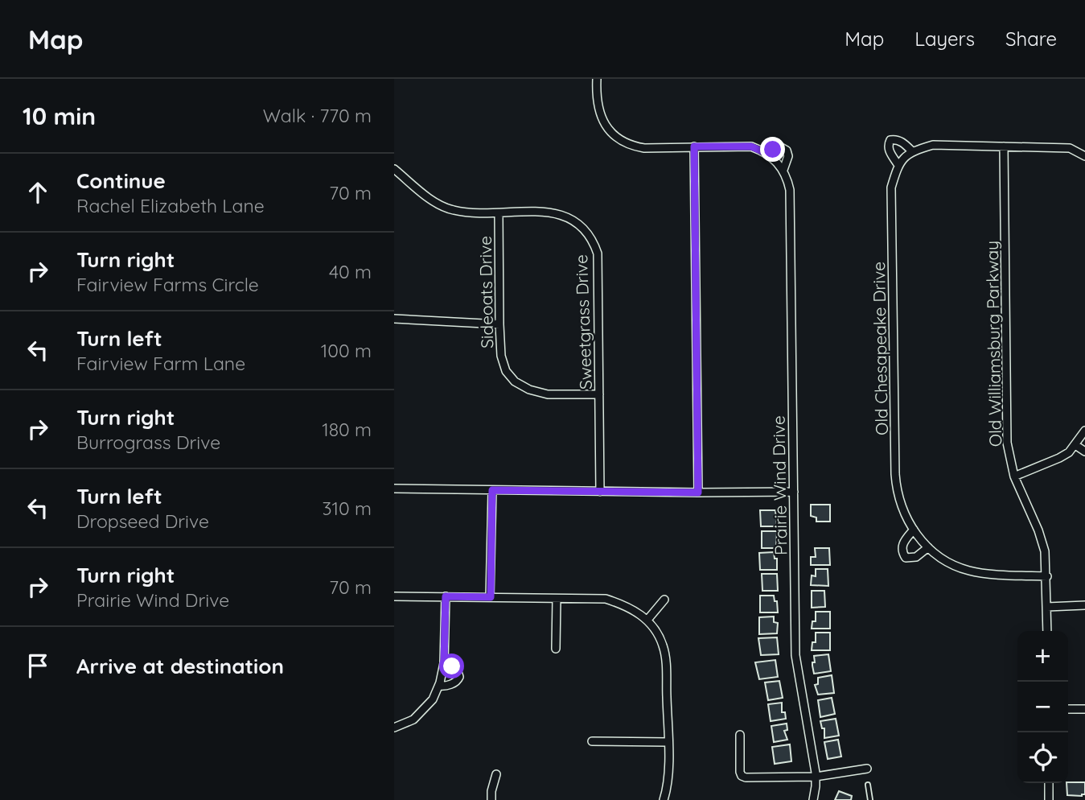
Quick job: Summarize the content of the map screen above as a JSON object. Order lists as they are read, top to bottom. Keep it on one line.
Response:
{"streets":{"street":["Sideoats Drive","Sweetgrass Drive","Old Williamsburg Parkway","Old Chesapeake Drive","Prairie Wind Drive"]},"crossings":[["Sideoats Drive","Sweetgrass Drive"],["Old Williamsburg Parkway","Old Chesapeake Drive"]],"page":{"header":"Map","nav":["Map","Layers","Share"],"heading":["10 min","Walk · 770 m"],"list":[["Continue","Rachel Elizabeth Lane","70 m"],["Turn right","Fairview Farms Circle","40 m"],["Turn left","Fairview Farm Lane","100 m"],["Turn right","Burrograss Drive","180 m"],["Turn left","Dropseed Drive","310 m"],["Turn right","Prairie Wind Drive","70 m"],"Arrive at destination"],"map_buttons":["+","−"]}}
